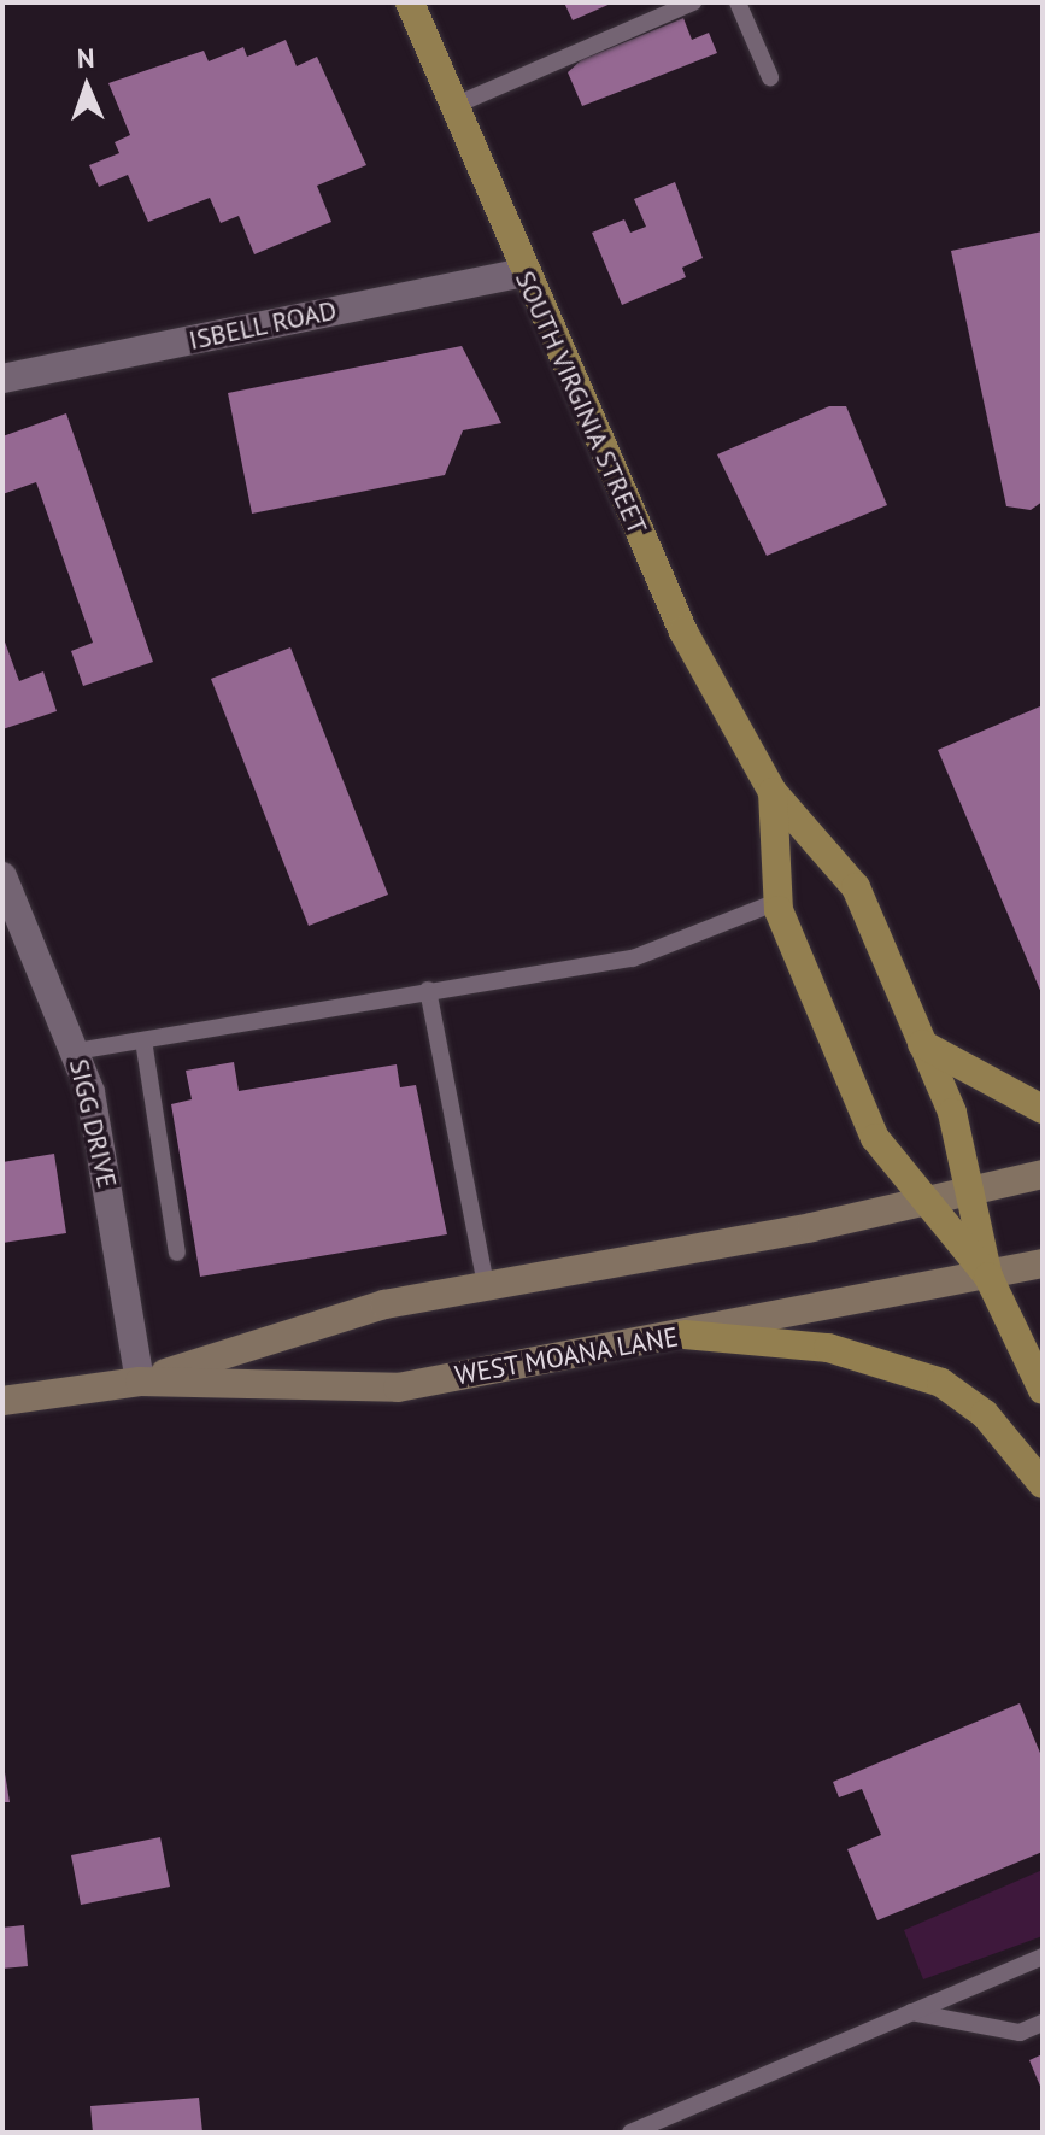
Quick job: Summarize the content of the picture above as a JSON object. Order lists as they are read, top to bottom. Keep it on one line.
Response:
{"streets":{"main road":["SOUTH VIRGINIA STREET","WEST MOANA LANE"],"street":["ISBELL ROAD","SIGG DRIVE"]},"crossings":[["ISBELL ROAD","SOUTH VIRGINIA STREET"],["SOUTH VIRGINIA STREET","WEST MOANA LANE"],["SIGG DRIVE","WEST MOANA LANE"]],"north":"top"}
